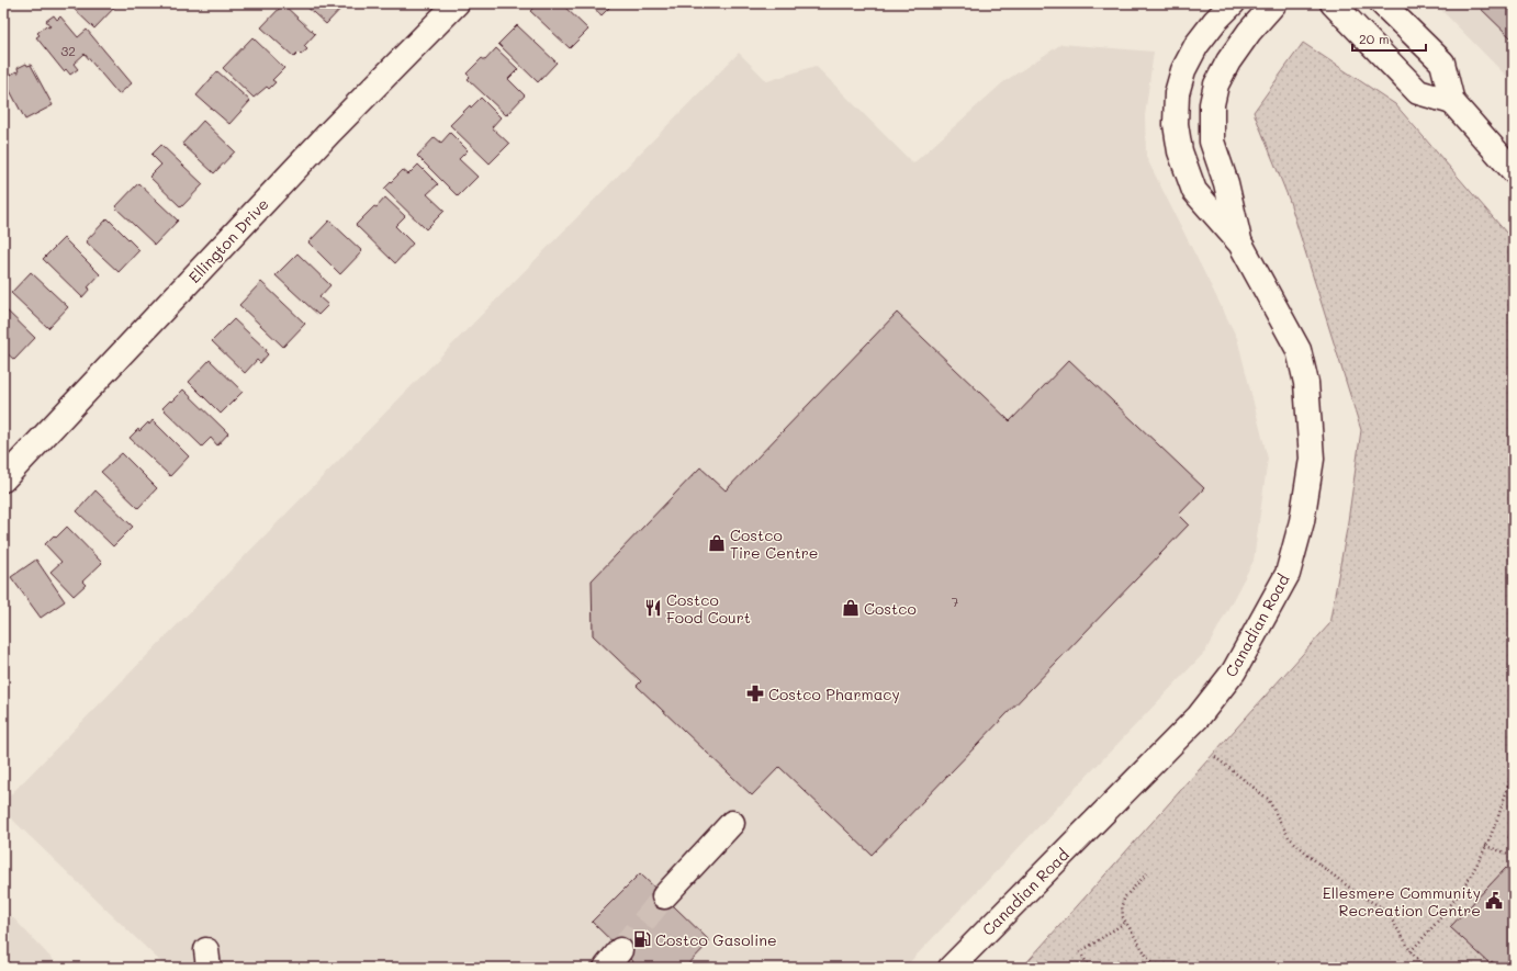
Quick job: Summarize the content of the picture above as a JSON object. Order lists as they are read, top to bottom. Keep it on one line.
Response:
{"streets":{"street":["Ellington Drive","Canadian Road"]},"places":{"shop":["Costco Tire Centre","Costco"],"restaurant":["Costco Food Court"],"pharmacy":["Costco Pharmacy"],"public building":["Ellesmere Community Recreation Centre"],"fuel station":["Costco Gasoline"]},"house_numbers":["32","7"],"scale_bar":"20 m"}
